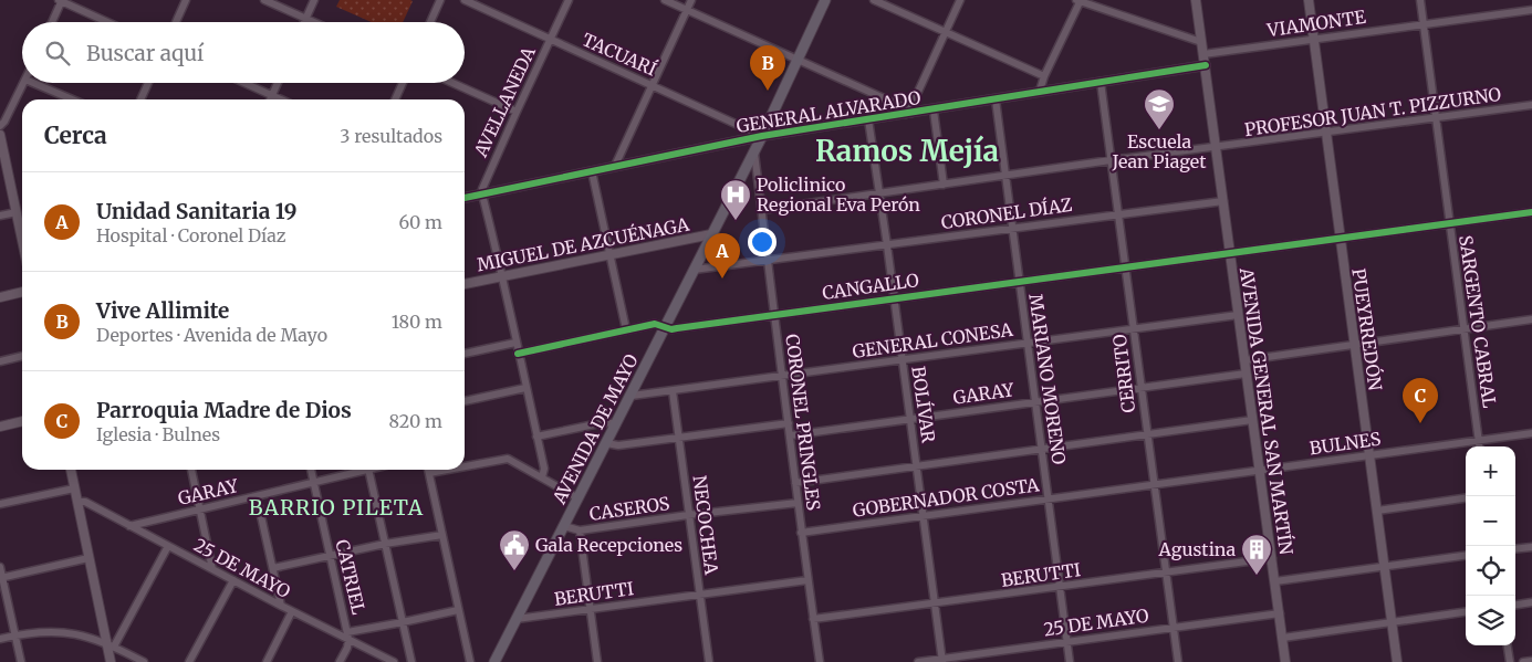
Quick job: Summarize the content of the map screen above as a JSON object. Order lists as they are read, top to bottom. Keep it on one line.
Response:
{"streets":{"main road":["AVENIDA DE MAYO"],"street":["VIAMONTE","TACUARÍ","AVELLANEDA","GENERAL ALVARADO","PROFESOR JUAN T. PIZZURNO","CORONEL DÍAZ","MIGUEL DE AZCUÉNAGA","CANGALLO","SARGENTO CABRAL","PUEYRREDÓN","GENERAL CONESA","CERRITO","MARIANO MORENO","GARAY","BOLÍVAR","AVENIDA GENERAL SAN MARTÍN","CORONEL PRINGLES","BULNES","GOBERNADOR COSTA","CASEROS","NECOCHEA","25 DE MAYO","BERUTTI","CATRIEL"]},"crossings":[["VIAMONTE","SARGENTO CABRAL"],["VIAMONTE","PUEYRREDÓN"],["VIAMONTE","AVENIDA GENERAL SAN MARTÍN"],["TACUARÍ","AVELLANEDA"],["TACUARÍ","GENERAL ALVARADO"],["TACUARÍ","AVENIDA DE MAYO"],["AVELLANEDA","GENERAL ALVARADO"],["GENERAL ALVARADO","CERRITO"],["GENERAL ALVARADO","MARIANO MORENO"],["GENERAL ALVARADO","BOLÍVAR"],["GENERAL ALVARADO","AVENIDA GENERAL SAN MARTÍN"],["GENERAL ALVARADO","AVENIDA DE MAYO"],["PROFESOR JUAN T. PIZZURNO","SARGENTO CABRAL"],["PROFESOR JUAN T. PIZZURNO","PUEYRREDÓN"],["PROFESOR JUAN T. PIZZURNO","AVENIDA GENERAL SAN MARTÍN"],["CORONEL DÍAZ","CERRITO"],["CORONEL DÍAZ","MARIANO MORENO"],["CORONEL DÍAZ","BOLÍVAR"],["CORONEL DÍAZ","AVENIDA GENERAL SAN MARTÍN"],["CORONEL DÍAZ","CORONEL PRINGLES"],["CORONEL DÍAZ","AVENIDA DE MAYO"],["MIGUEL DE AZCUÉNAGA","AVENIDA DE MAYO"],["CANGALLO","SARGENTO CABRAL"],["CANGALLO","PUEYRREDÓN"],["CANGALLO","CERRITO"],["CANGALLO","MARIANO MORENO"],["CANGALLO","BOLÍVAR"],["CANGALLO","AVENIDA GENERAL SAN MARTÍN"],["CANGALLO","CORONEL PRINGLES"],["CANGALLO","AVENIDA DE MAYO"],["SARGENTO CABRAL","BULNES"],["PUEYRREDÓN","BULNES"],["GENERAL CONESA","CERRITO"],["GENERAL CONESA","MARIANO MORENO"],["GENERAL CONESA","BOLÍVAR"],["GENERAL CONESA","AVENIDA GENERAL SAN MARTÍN"],["GENERAL CONESA","CORONEL PRINGLES"],["GENERAL CONESA","AVENIDA DE MAYO"],["GENERAL CONESA","NECOCHEA"],["CERRITO","GARAY"],["CERRITO","GOBERNADOR COSTA"],["CERRITO","25 DE MAYO"],["CERRITO","BERUTTI"],["MARIANO MORENO","GARAY"],["MARIANO MORENO","GOBERNADOR COSTA"],["MARIANO MORENO","25 DE MAYO"],["MARIANO MORENO","BERUTTI"],["GARAY","BOLÍVAR"],["GARAY","AVENIDA GENERAL SAN MARTÍN"],["GARAY","CORONEL PRINGLES"],["GARAY","25 DE MAYO"],["GARAY","CATRIEL"],["BOLÍVAR","GOBERNADOR COSTA"],["BOLÍVAR","25 DE MAYO"],["BOLÍVAR","BERUTTI"],["AVENIDA GENERAL SAN MARTÍN","BULNES"],["AVENIDA GENERAL SAN MARTÍN","GOBERNADOR COSTA"],["AVENIDA GENERAL SAN MARTÍN","25 DE MAYO"],["AVENIDA GENERAL SAN MARTÍN","BERUTTI"],["CORONEL PRINGLES","AVENIDA DE MAYO"],["CORONEL PRINGLES","GOBERNADOR COSTA"],["CORONEL PRINGLES","CASEROS"],["CORONEL PRINGLES","BERUTTI"],["AVENIDA DE MAYO","CASEROS"],["AVENIDA DE MAYO","BERUTTI"],["BULNES","GOBERNADOR COSTA"],["CASEROS","NECOCHEA"],["NECOCHEA","BERUTTI"],["25 DE MAYO","CATRIEL"]],"districts":["Ramos Mejía","BARRIO PILETA"],"places":{"school or university":["Escuela Jean Piaget"],"hospital":["Policlinico Regional Eva Perón"],"public building":["Gala Recepciones"],"building":["Agustina"]},"page":{"search":"Buscar aquí","pins":["B","A","C"],"heading":["Cerca","3 resultados"],"list":[{"mark":"A","name":"Unidad Sanitaria 19","note":"Hospital · Coronel Díaz","value":"60 m"},{"mark":"B","name":"Vive Allimite","note":"Deportes · Avenida de Mayo","value":"180 m"},{"mark":"C","name":"Parroquia Madre de Dios","note":"Iglesia · Bulnes","value":"820 m"}],"map_buttons":["+","−"]}}
